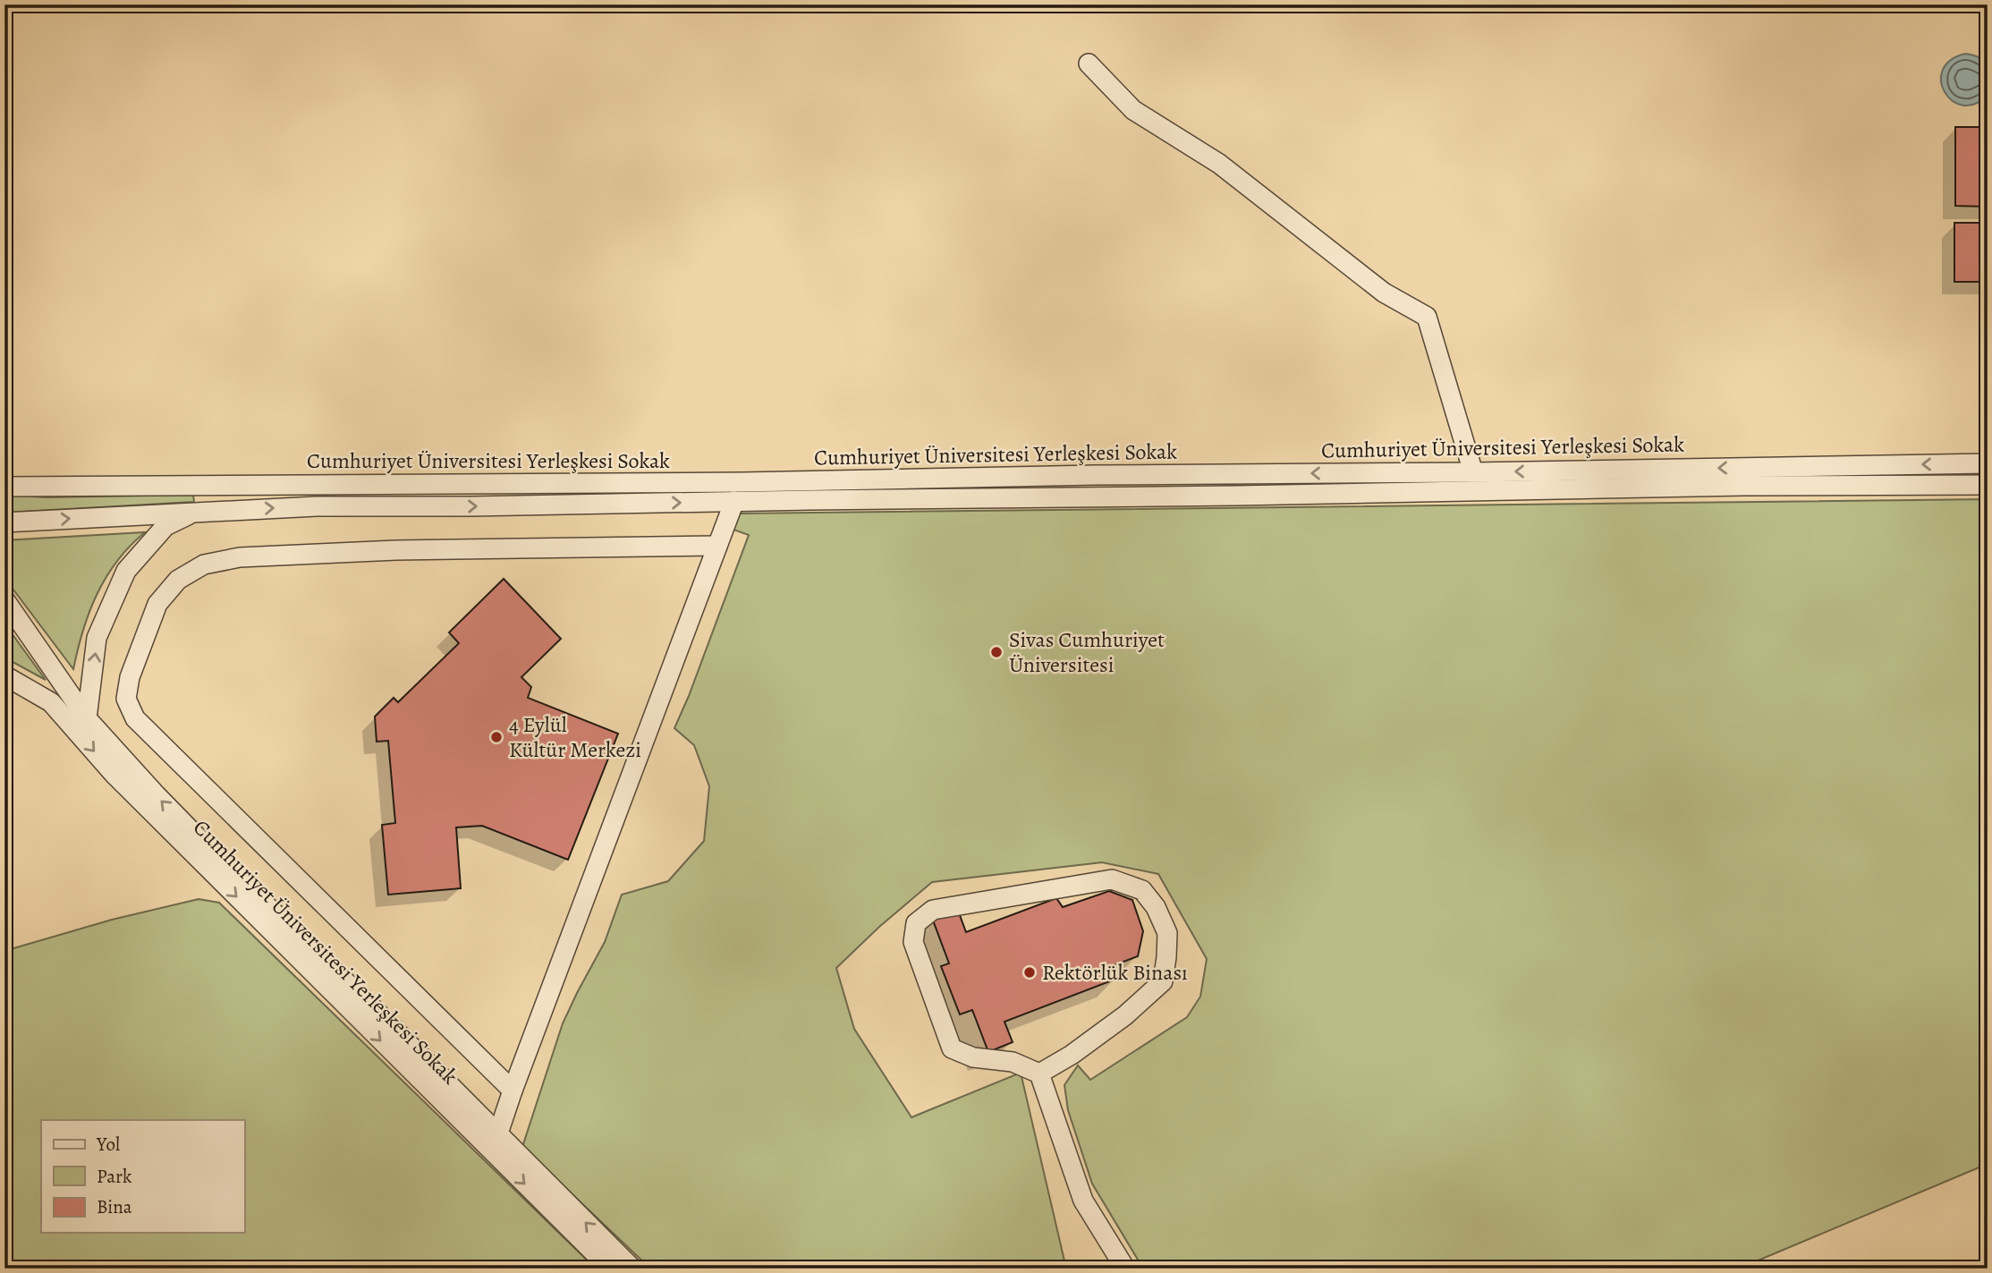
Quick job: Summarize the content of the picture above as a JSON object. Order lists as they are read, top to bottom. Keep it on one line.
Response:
{"streets":{"street":["Cumhuriyet Üniversitesi Yerleşkesi Sokak"]},"places":["Sivas Cumhuriyet Üniversitesi","4 Eylül Kültür Merkezi","Rektörlük Binası"],"legend":["Yol","Park","Bina"]}
